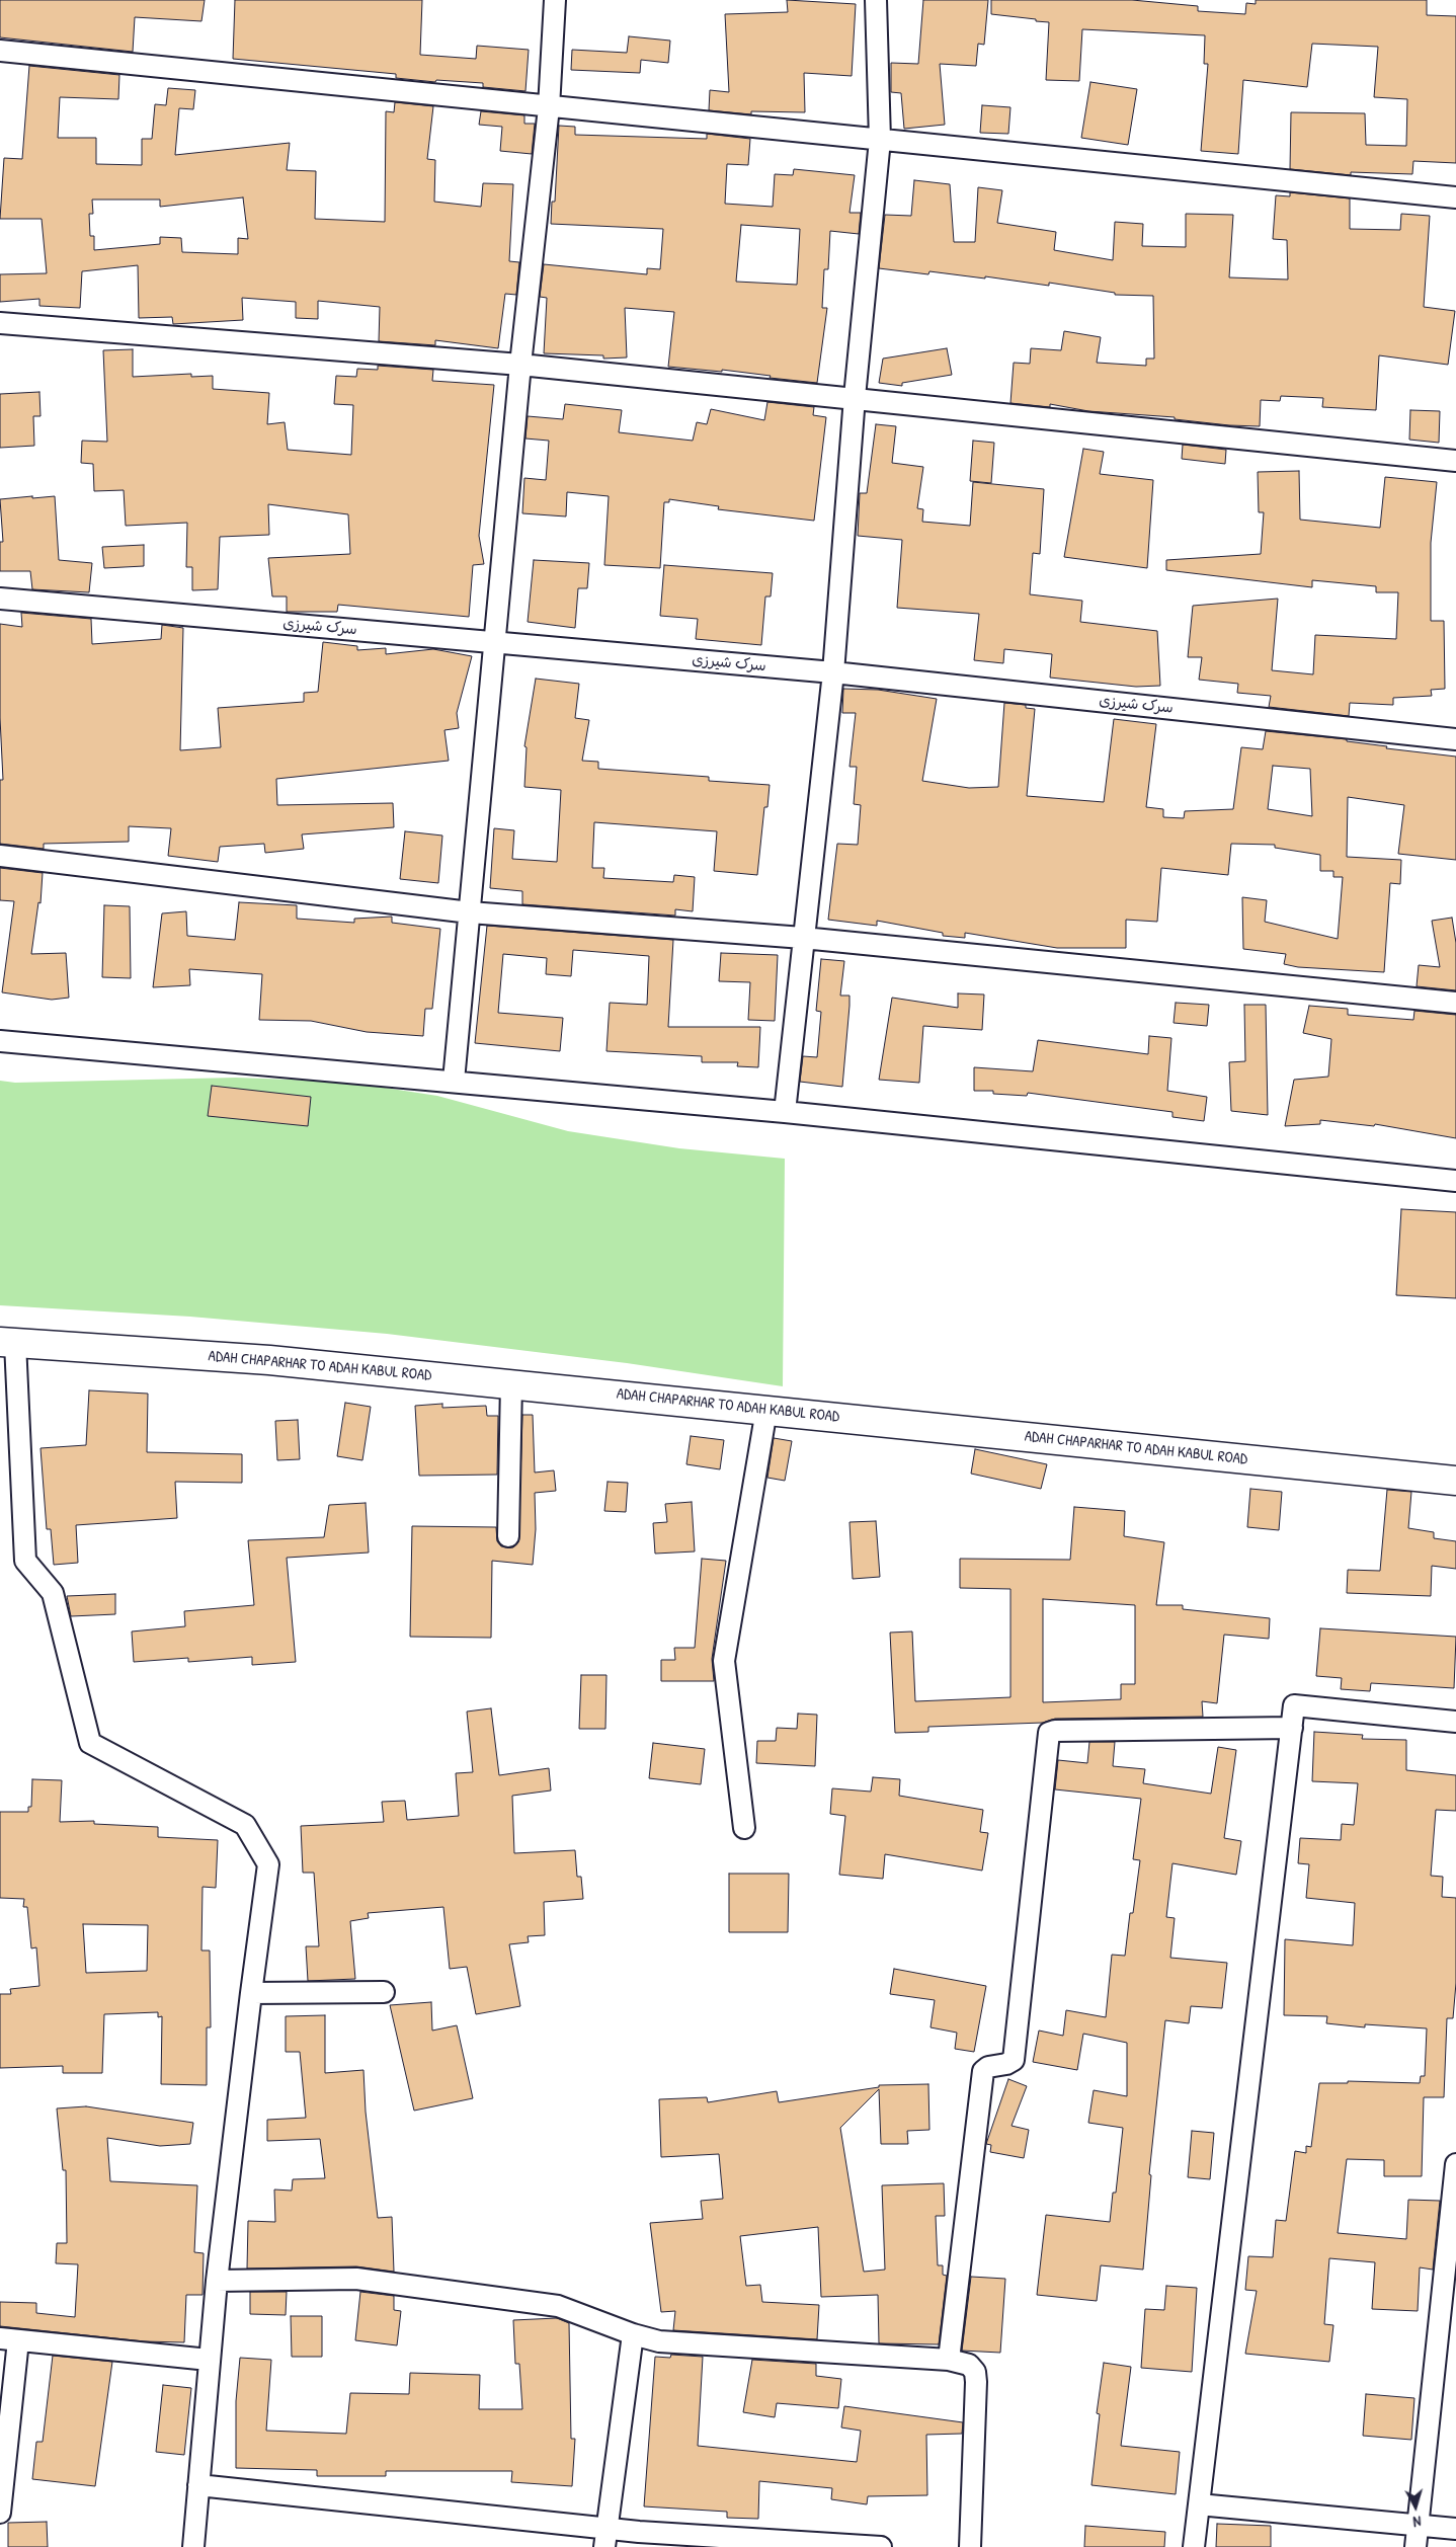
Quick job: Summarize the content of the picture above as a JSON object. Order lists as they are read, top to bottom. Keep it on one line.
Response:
{"streets":{"main road":["ADAH CHAPARHAR TO ADAH KABUL ROAD"],"street":["سرک شیرزی"]},"north":"bottom"}
